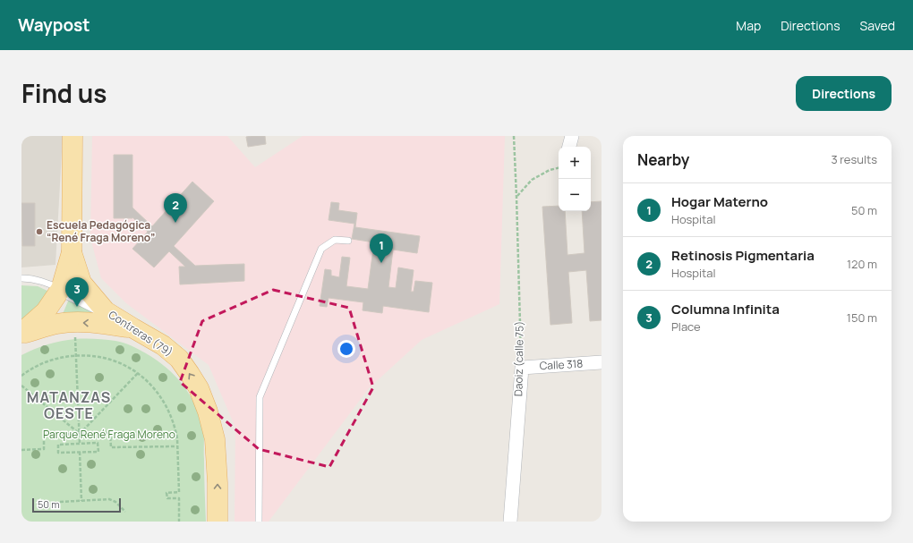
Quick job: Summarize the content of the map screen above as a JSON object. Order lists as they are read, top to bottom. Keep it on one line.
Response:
{"streets":{"main road":["Contreras (79)"],"street":["Daoiz (calle 75)","Calle 318"]},"crossings":[["Daoiz (calle 75)","Calle 318"]],"one_way":["Contreras (79)"],"districts":["MATANZAS OESTE"],"parks":["Parque René Fraga Moreno"],"places":["Escuela Pedagógica “René Fraga Moreno”"],"scale_bar":"50 m","page":{"header":"Waypost","nav":["Map","Directions","Saved"],"title":"Find us","buttons":"Directions","heading":["Nearby","3 results"],"map_buttons":["+","−"],"list":[{"mark":"1","name":"Hogar Materno","note":"Hospital","value":"50 m"},{"mark":"2","name":"Retinosis Pigmentaria","note":"Hospital","value":"120 m"},{"mark":"3","name":"Columna Infinita","note":"Place","value":"150 m"}],"pins":["2","1","3"],"scale":"50 m"}}
